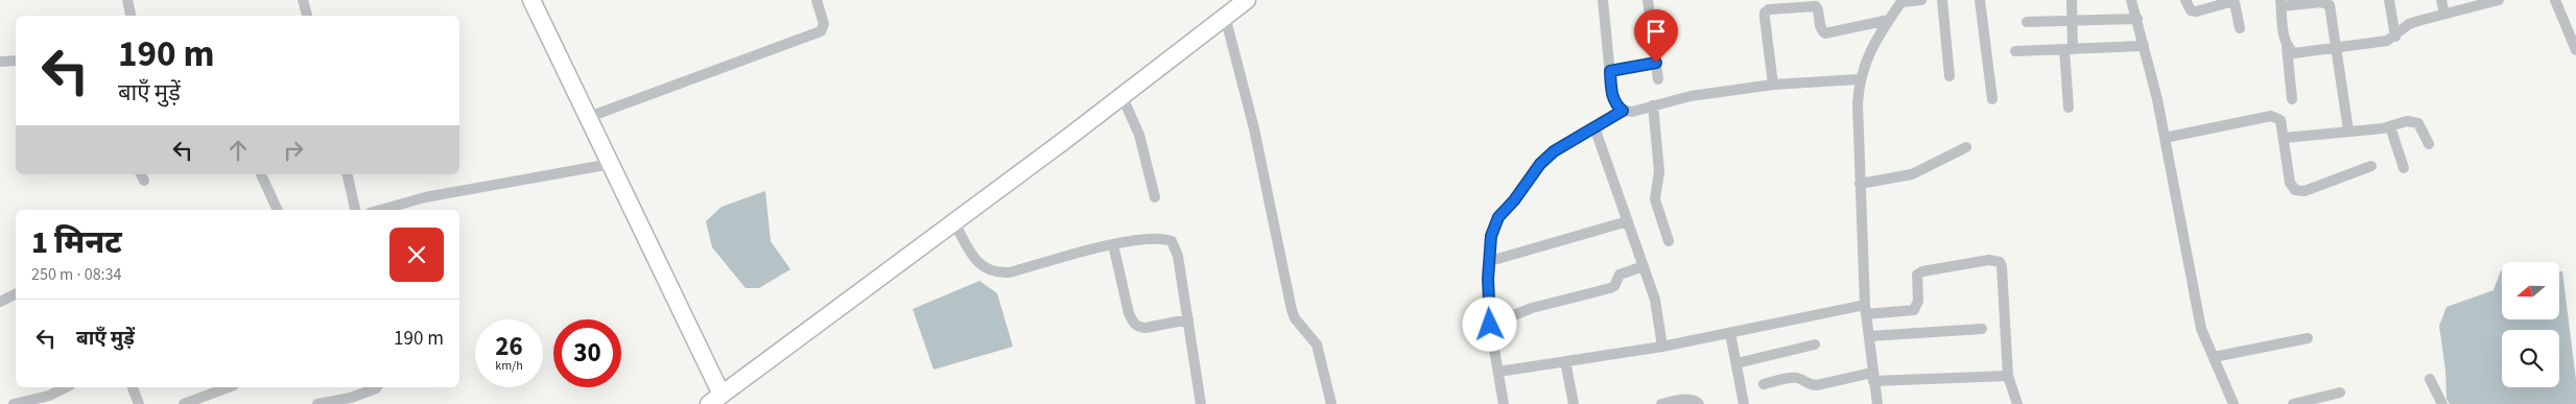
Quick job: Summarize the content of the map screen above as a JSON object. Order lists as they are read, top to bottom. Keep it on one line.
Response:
{"north":"left","page":{"turn":["190 m","बाएँ मुड़ें"],"heading":["1 मिनट","250 m · 08:34"],"list":[{"name":"बाएँ मुड़ें","value":"190 m"}],"speed":"26 km/h","limit":"30"}}
